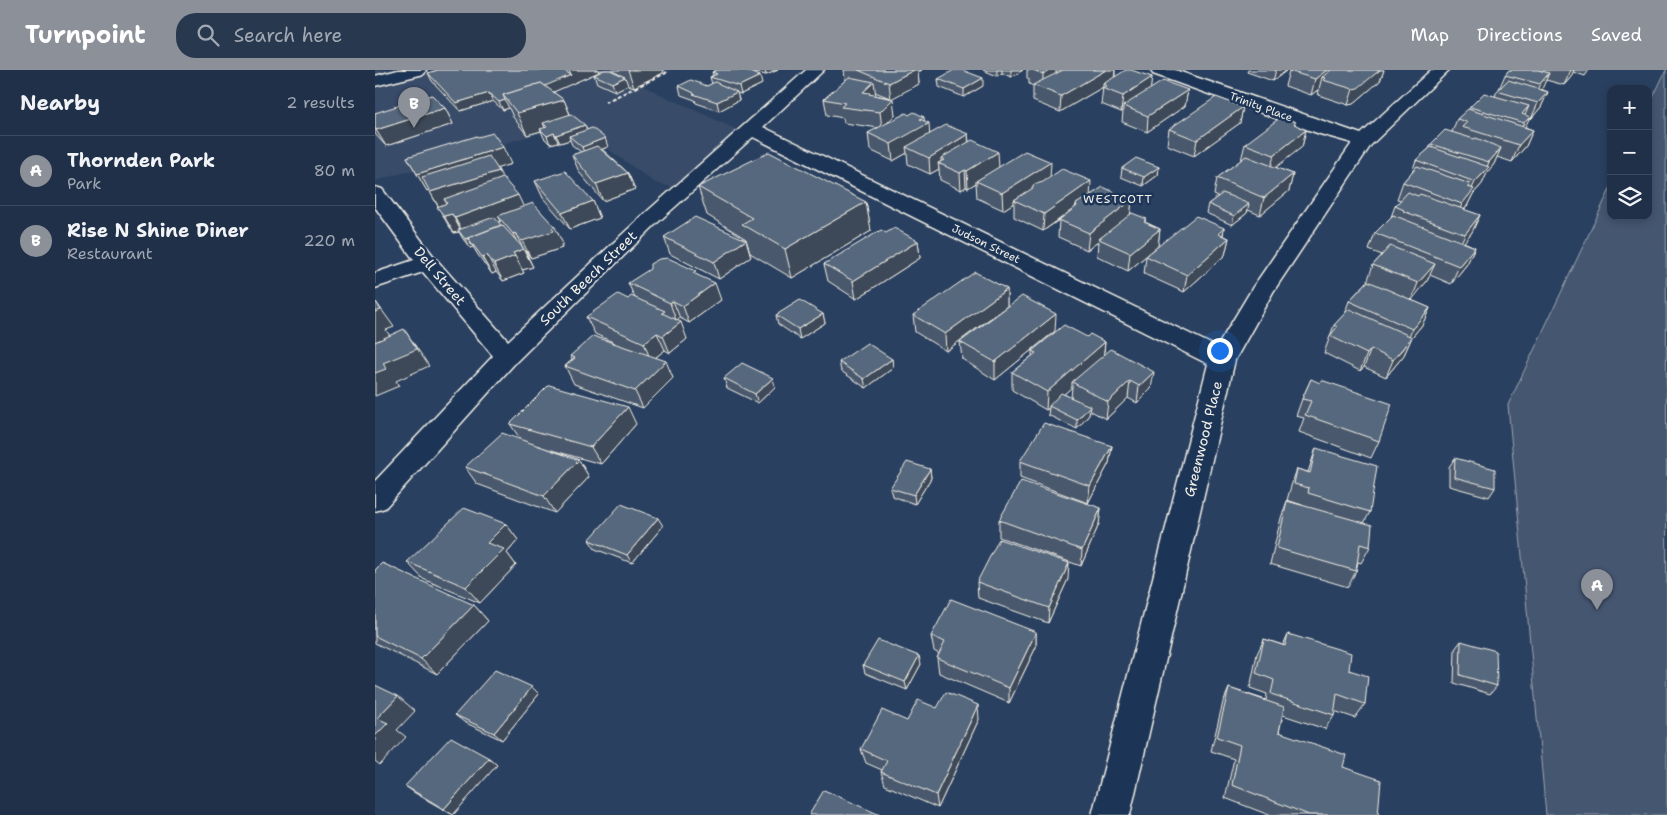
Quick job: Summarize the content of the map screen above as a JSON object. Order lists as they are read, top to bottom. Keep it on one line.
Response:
{"streets":{"street":["Trinity Place","Judson Street","Dell Street","South Beech Street","Greenwood Place"]},"crossings":[["Trinity Place","Greenwood Place"],["Judson Street","South Beech Street"],["Judson Street","Greenwood Place"],["Dell Street","South Beech Street"]],"districts":["WESTCOTT"],"page":{"header":"Turnpoint","search":"Search here","nav":["Map","Directions","Saved"],"heading":["Nearby","2 results"],"map_buttons":["+","−"],"pins":["B","A"],"list":[{"mark":"A","name":"Thornden Park","note":"Park","value":"80 m"},{"mark":"B","name":"Rise N Shine Diner","note":"Restaurant","value":"220 m"}]}}
